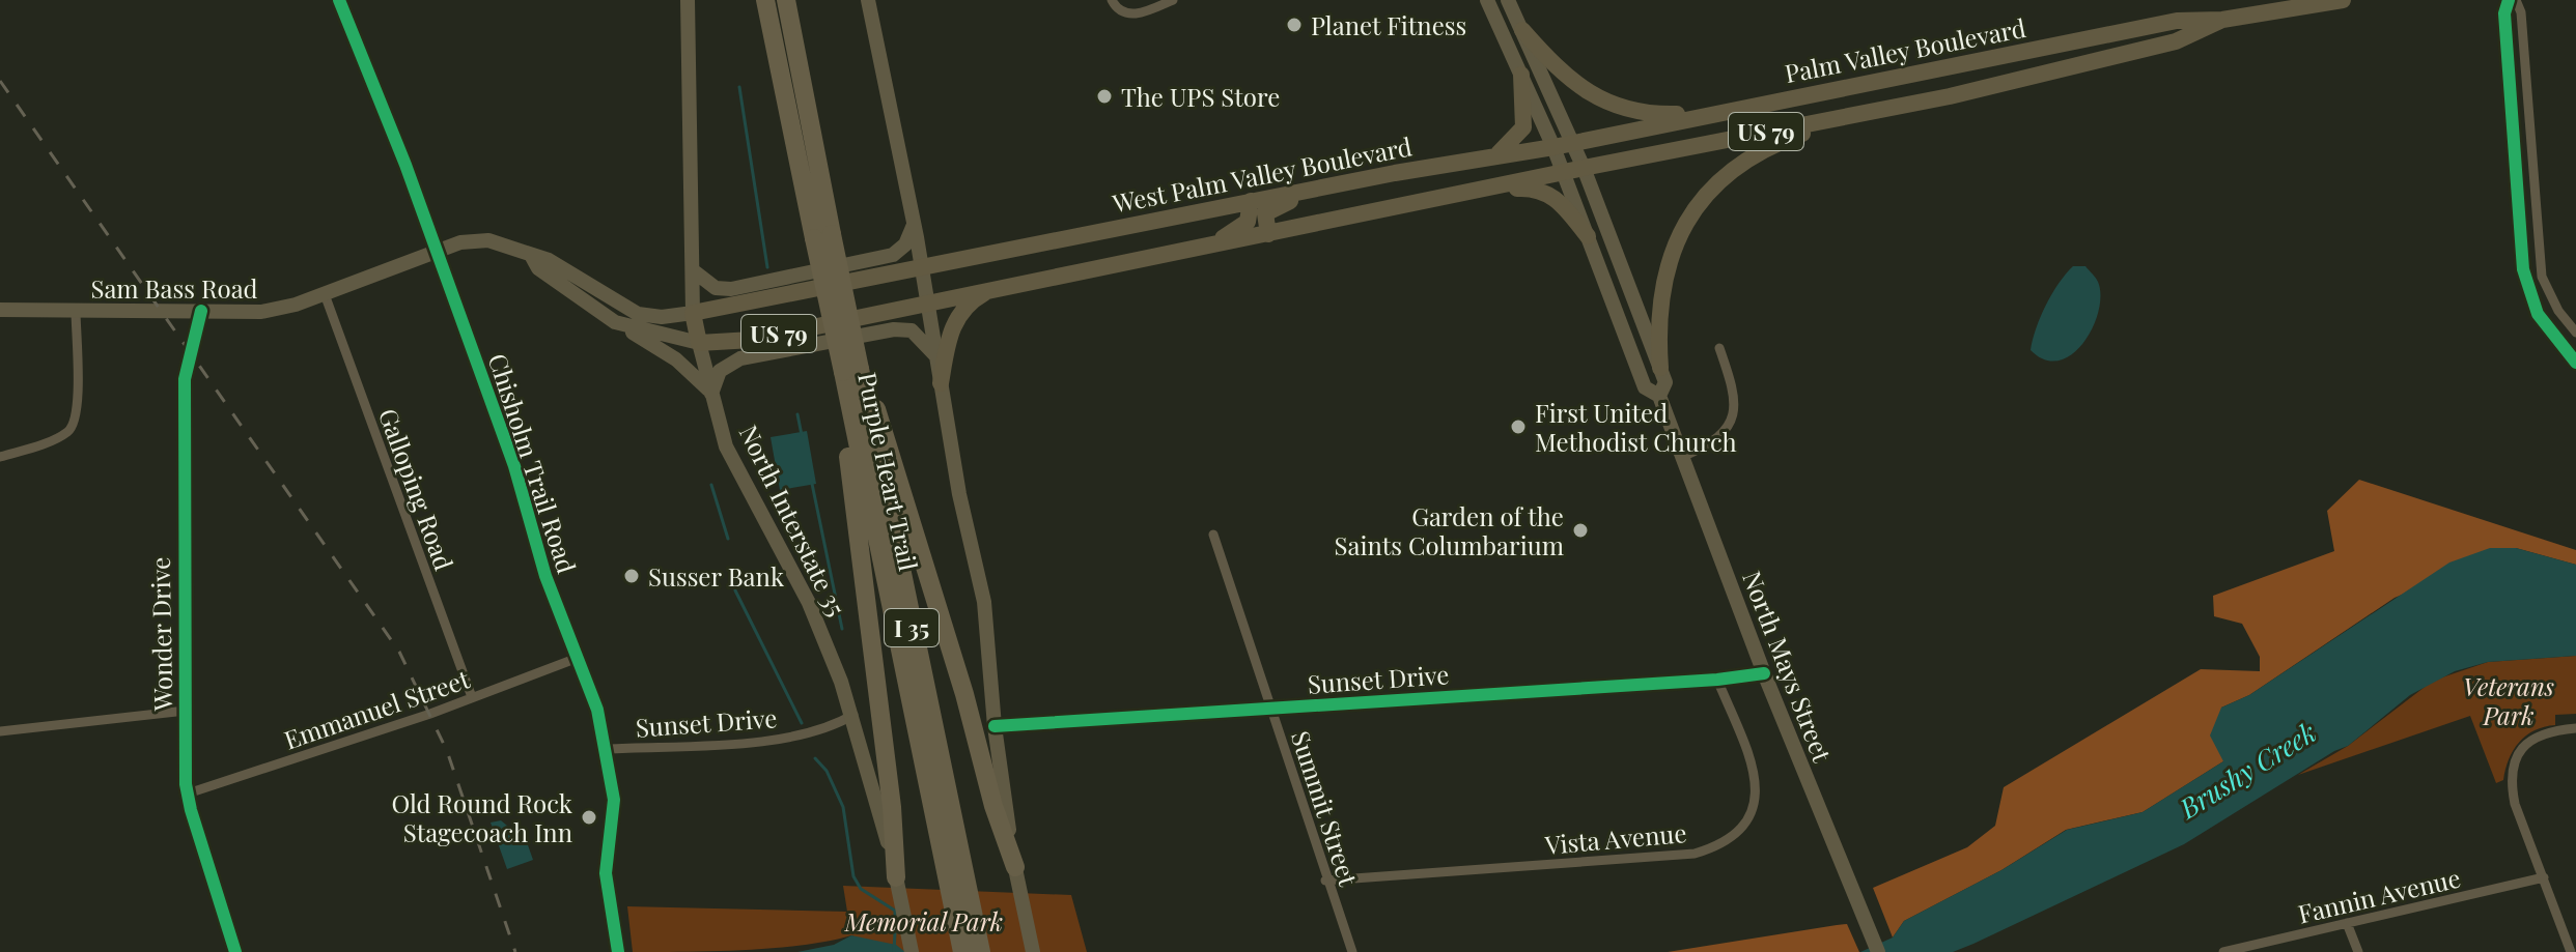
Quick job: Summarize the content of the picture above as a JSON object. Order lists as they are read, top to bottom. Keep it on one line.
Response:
{"streets":{"highway":["Palm Valley Boulevard","US 79","West Palm Valley Boulevard","Purple Heart Trail","North Interstate 35","I 35"],"main road":["Sam Bass Road","North Mays Street"],"street":["Chisholm Trail Road","Galloping Road","Wonder Drive","Sunset Drive","Emmanuel Street","Summit Street","Vista Avenue","Fannin Avenue"]},"crossings":[["Palm Valley Boulevard","US 79"],["Palm Valley Boulevard","West Palm Valley Boulevard"],["US 79","Sam Bass Road"],["US 79","North Interstate 35"],["US 79","North Mays Street"],["West Palm Valley Boulevard","Sam Bass Road"],["West Palm Valley Boulevard","North Interstate 35"],["West Palm Valley Boulevard","North Mays Street"],["Sam Bass Road","Chisholm Trail Road"],["Sam Bass Road","Galloping Road"],["Sam Bass Road","North Interstate 35"],["Sam Bass Road","Wonder Drive"],["Chisholm Trail Road","Sunset Drive"],["Chisholm Trail Road","Emmanuel Street"],["Galloping Road","Emmanuel Street"],["North Interstate 35","Sunset Drive"],["Wonder Drive","Emmanuel Street"],["North Mays Street","Sunset Drive"],["Sunset Drive","Summit Street"],["Sunset Drive","Vista Avenue"],["Summit Street","Vista Avenue"]],"water":["Brushy Creek"],"parks":["Veterans Park","Memorial Park"],"places":["Planet Fitness","The UPS Store","First United Methodist Church","Garden of the Saints Columbarium","Susser Bank","Old Round Rock Stagecoach Inn"]}
